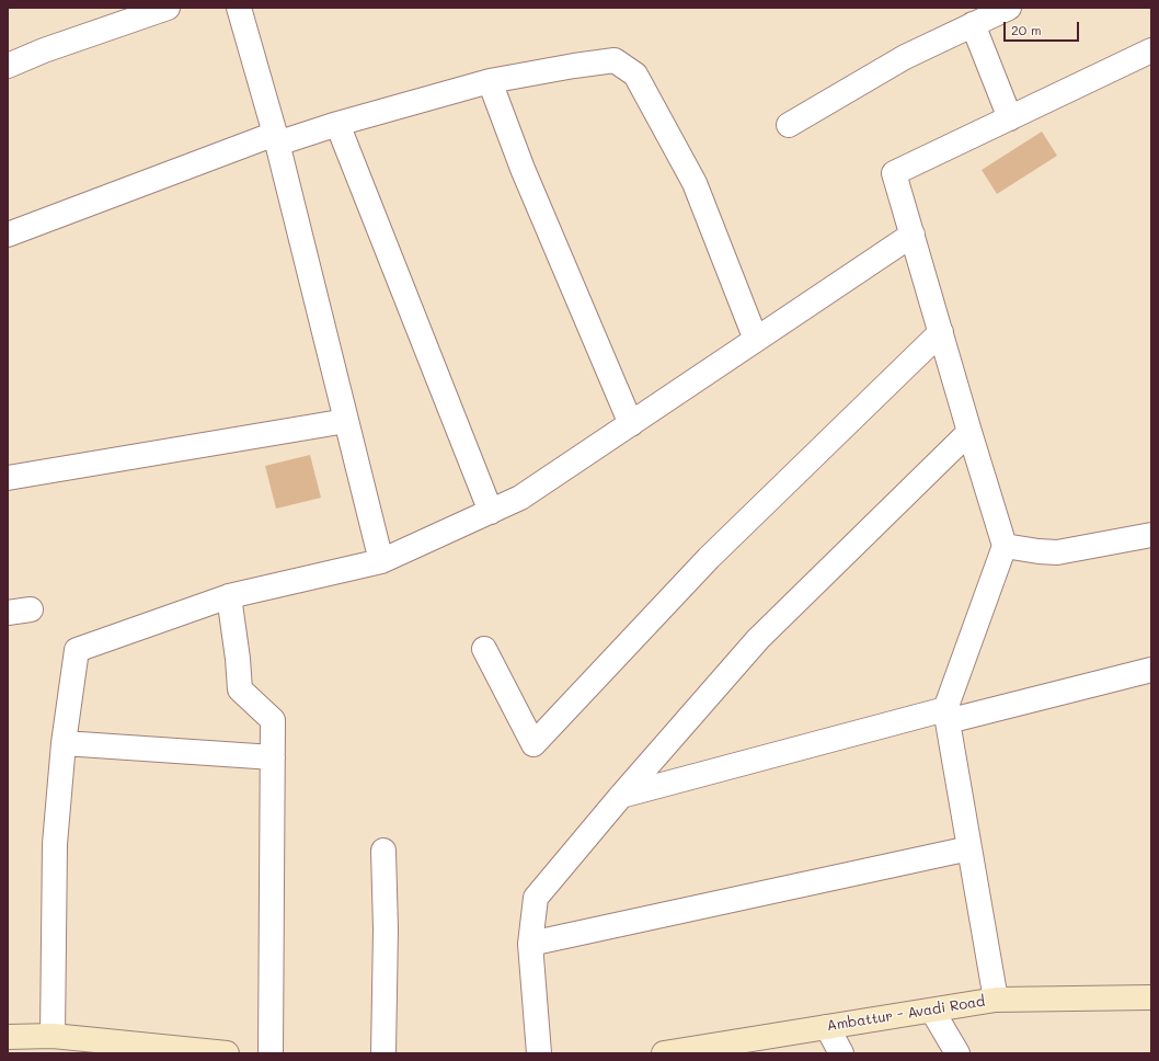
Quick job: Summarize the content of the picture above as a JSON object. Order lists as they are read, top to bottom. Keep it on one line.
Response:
{"streets":{"street":["Ambattur - Avadi Road"]},"scale_bar":"20 m"}
